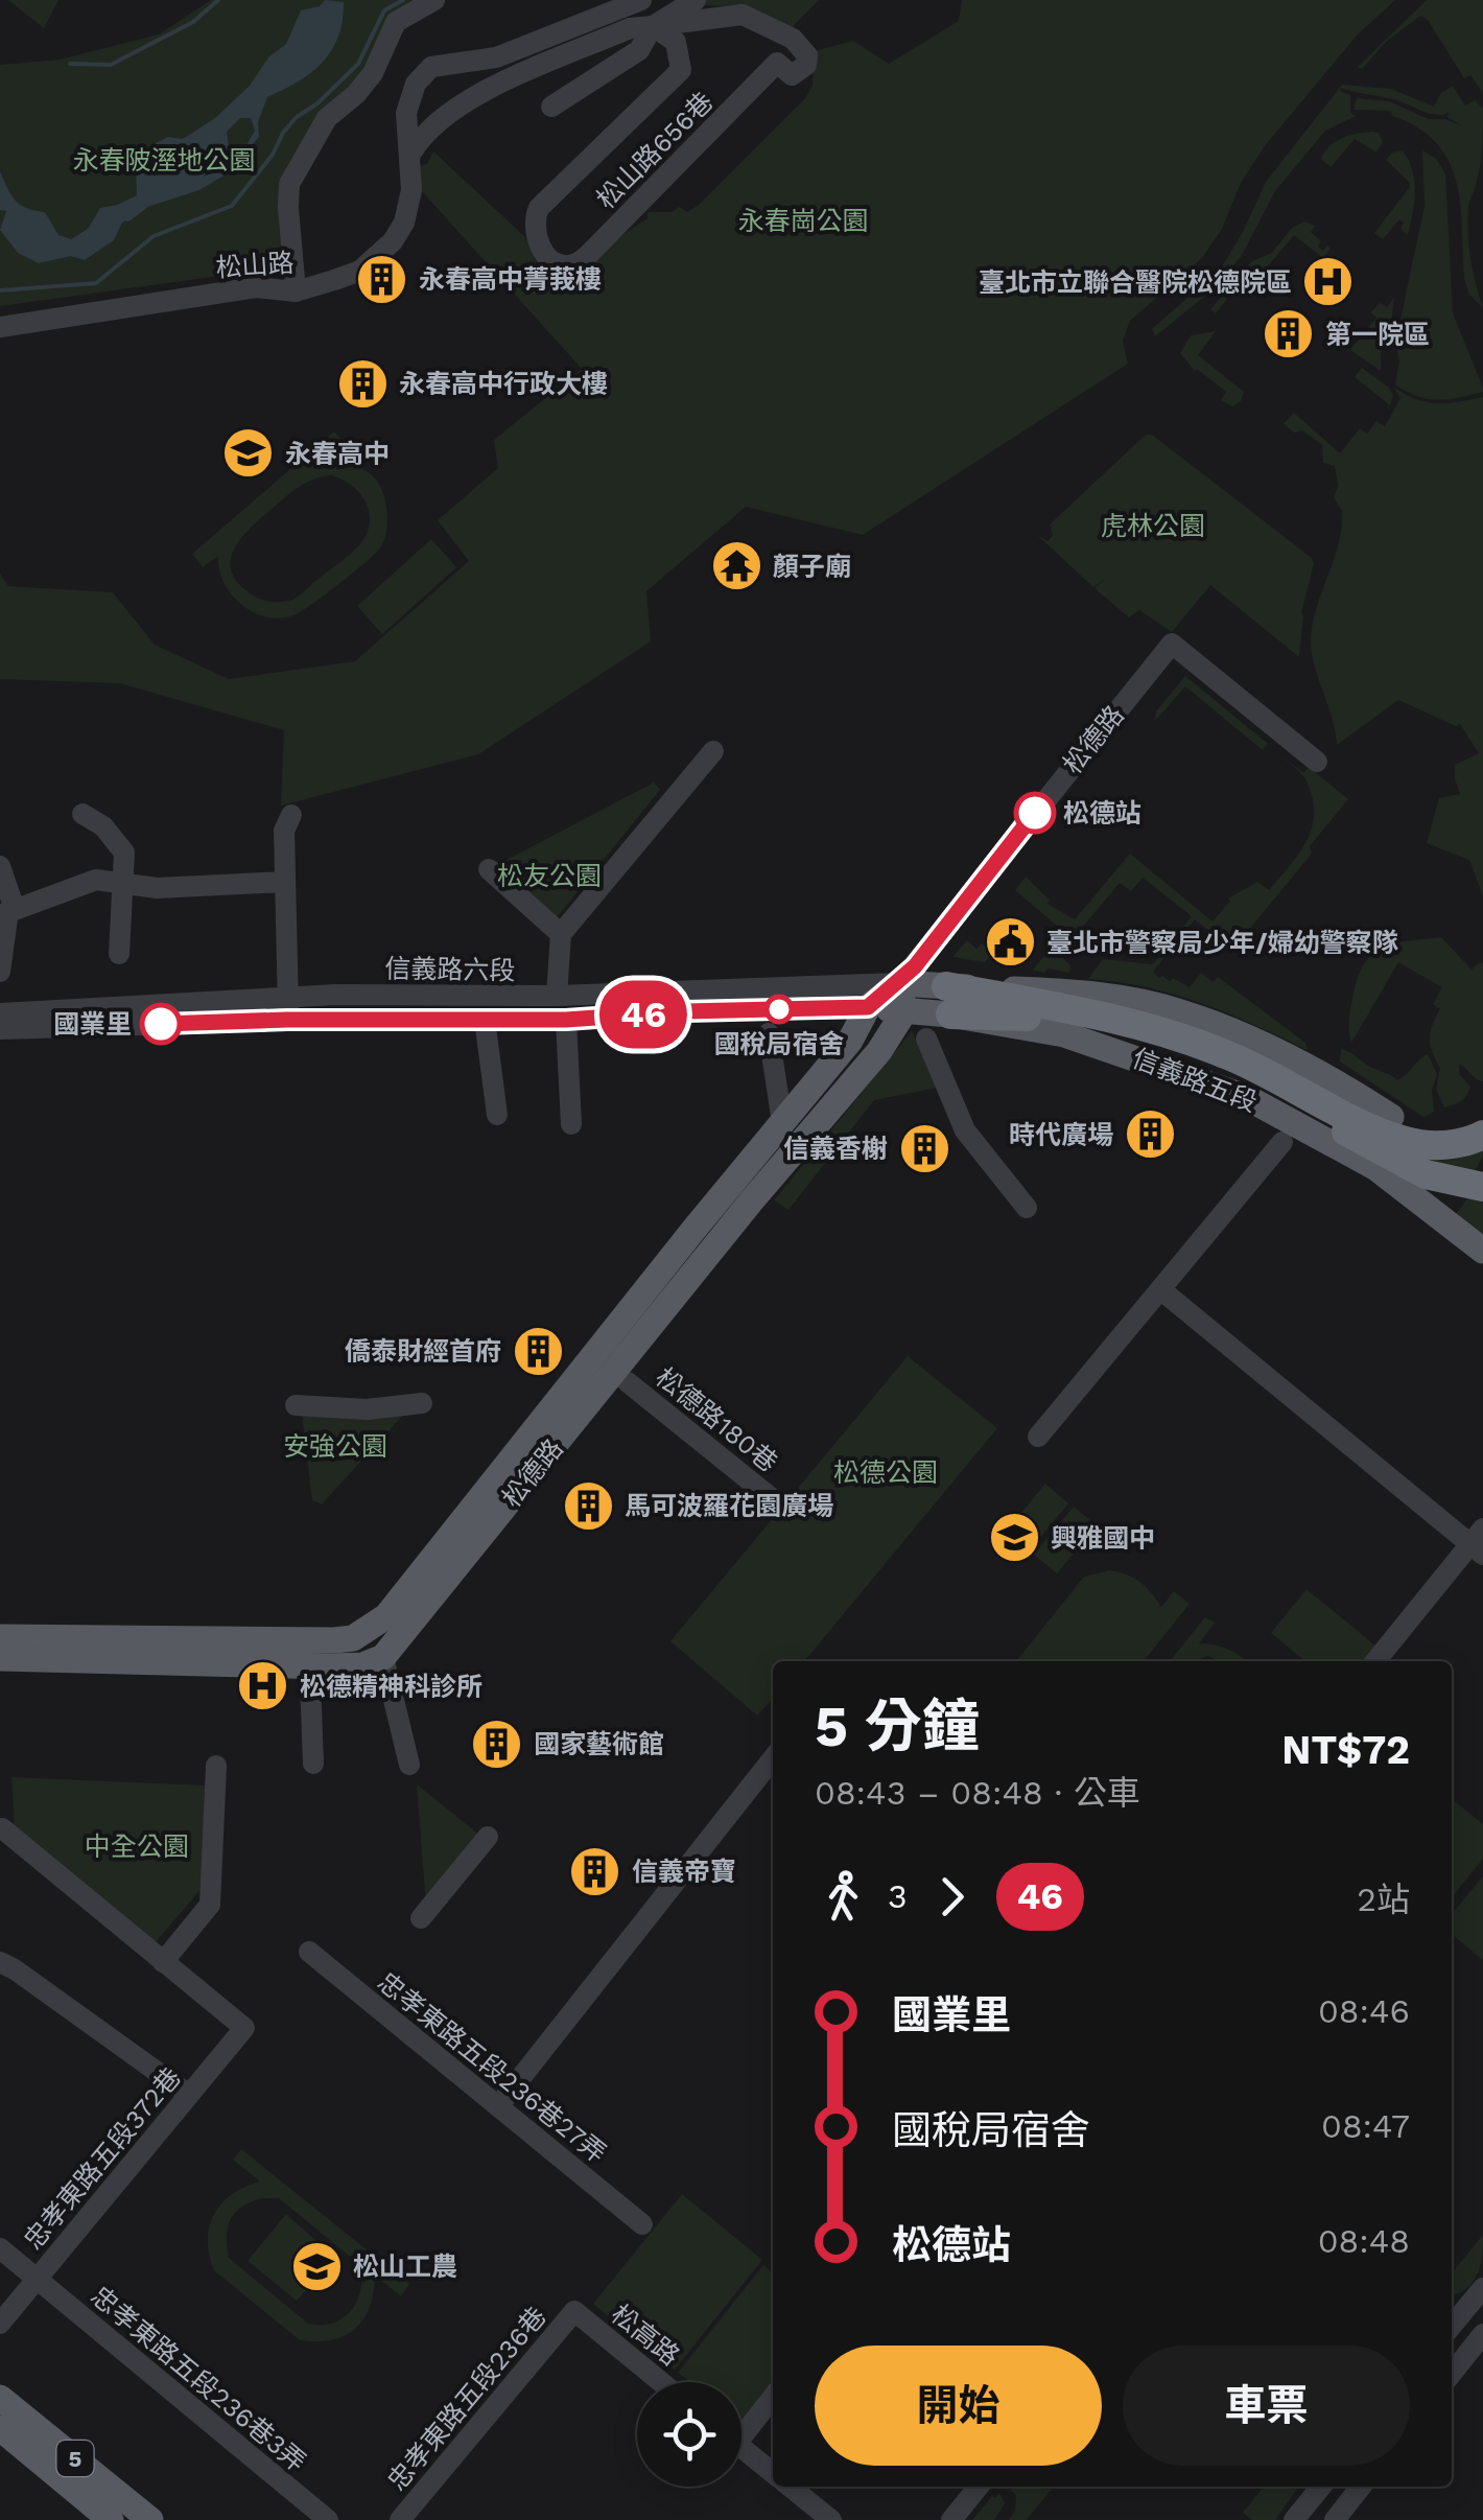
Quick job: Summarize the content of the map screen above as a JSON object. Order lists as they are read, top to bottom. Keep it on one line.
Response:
{"streets":{"main road":["松德路","信義路五段","5"],"street":["松山路656巷","松山路","信義路六段","松德路180巷","忠孝東路五段236巷27弄","忠孝東路五段372巷","松高路","忠孝東路五段236巷3弄","忠孝東路五段236巷"]},"crossings":[["松德路","信義路六段"],["松德路","信義路五段"],["信義路六段","信義路五段"],["忠孝東路五段372巷","忠孝東路五段236巷3弄"],["松高路","忠孝東路五段236巷"]],"parks":["永春陂溼地公園","永春崗公園","虎林公園","松友公園","安強公園","松德公園","中全公園"],"places":{"building":["永春高中菁莪樓","第一院區","永春高中行政大樓","時代廣場","信義香榭","僑泰財經首府","馬可波羅花園廣場","國家藝術館","信義帝寶"],"hospital":["臺北市立聯合醫院松德院區","松德精神科診所"],"school or university":["永春高中","興雅國中","松山工農"],"temple":["顏子廟"],"other":["松德站","國稅局宿舍","國業里"],"public building":["臺北市警察局少年/婦幼警察隊"]},"lines":["bus line 46"],"page":{"on_map":"46","heading":["5 分鐘","08:43 – 08:48 · 公車","NT$72"],"legs":["3","46","2站"],"list":[{"name":"國業里","value":"08:46"},{"name":"國稅局宿舍","value":"08:47"},{"name":"松德站","value":"08:48"}],"buttons":["開始","車票"]}}
